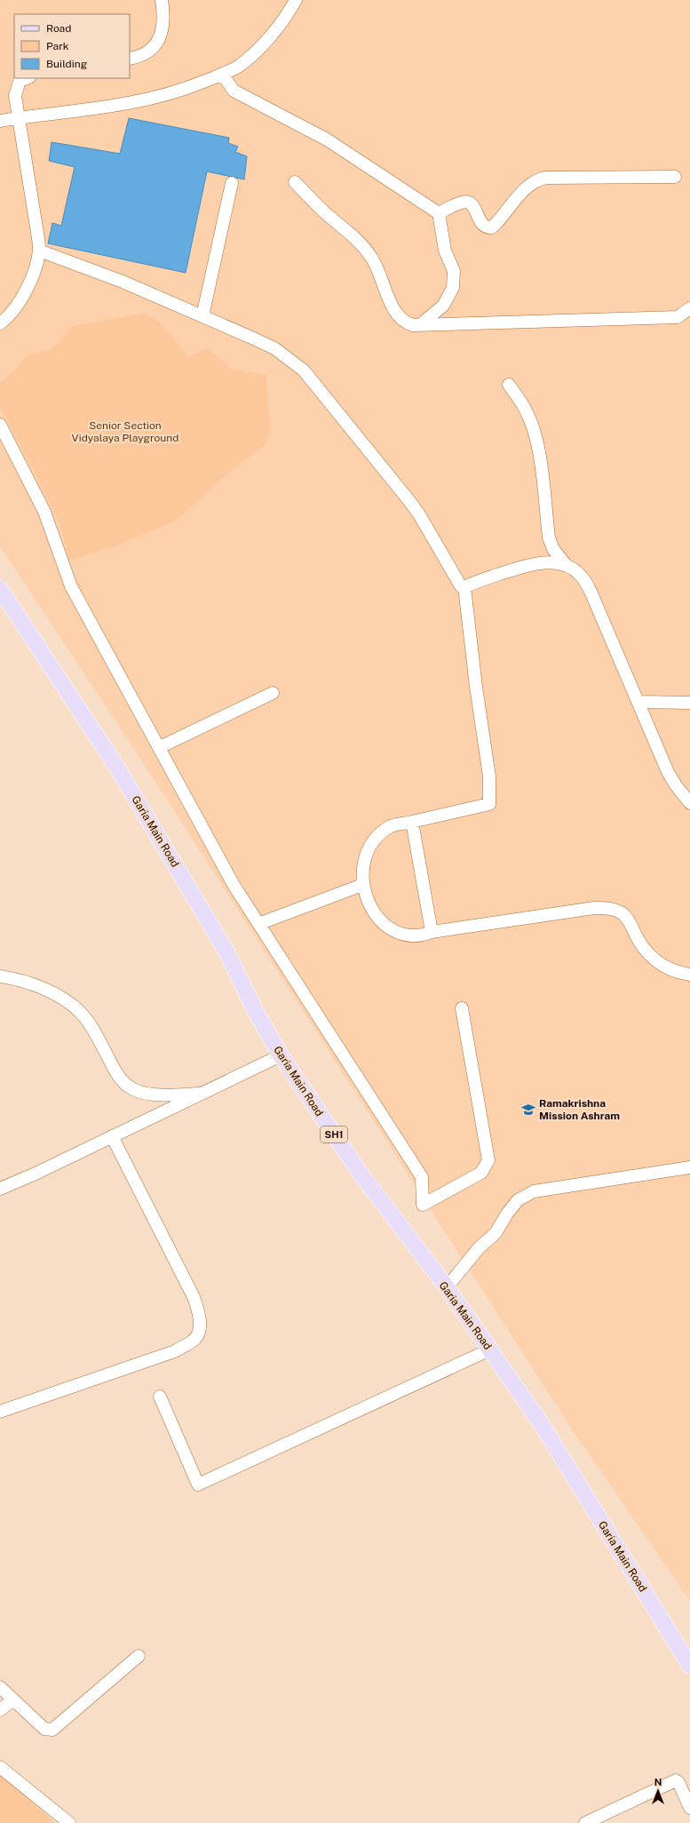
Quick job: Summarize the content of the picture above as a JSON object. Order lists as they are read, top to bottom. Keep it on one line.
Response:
{"streets":{"main road":["Garia Main Road","SH1"]},"parks":["Senior Section Vidyalaya Playground"],"places":{"school or university":["Ramakrishna Mission Ashram"]},"legend":["Road","Park","Building"],"north":"top"}
